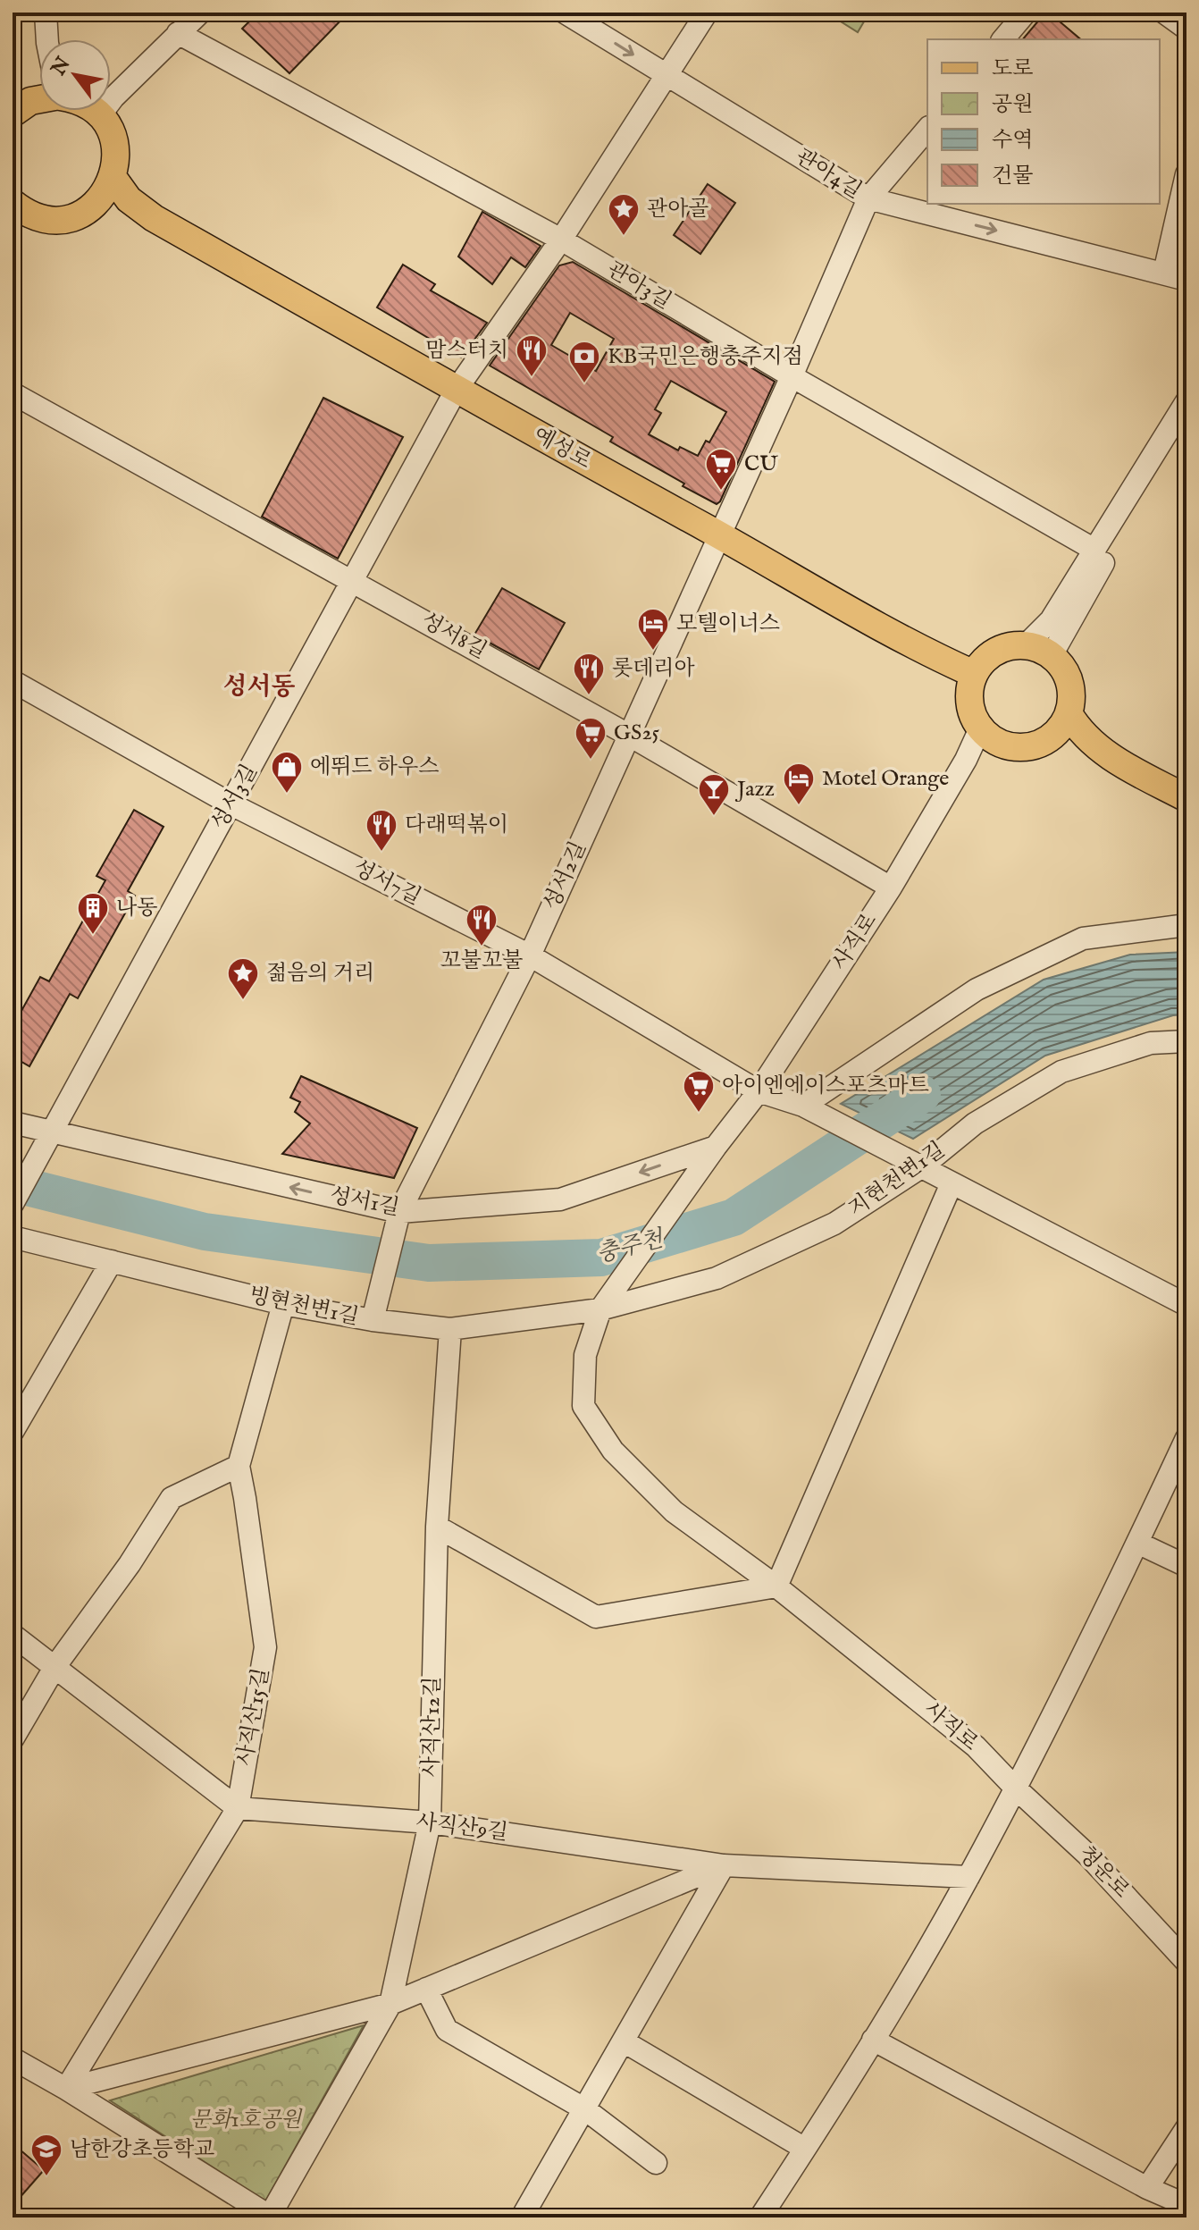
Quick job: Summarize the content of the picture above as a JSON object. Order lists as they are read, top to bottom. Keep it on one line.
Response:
{"streets":{"main road":["예성로"],"street":["관아4길","관아3길","성서8길","성서3길","성서2길","성서7길","사직로","지현천변1길","성서1길","빙현천변1길","사직산15길","사직산12길","사직산9길","청운로"]},"crossings":[["관아4길","성서3길"],["관아4길","성서2길"],["관아3길","성서3길"],["관아3길","성서2길"],["예성로","성서3길"],["예성로","성서2길"],["예성로","사직로"],["성서8길","성서3길"],["성서8길","성서2길"],["성서8길","사직로"],["성서3길","성서7길"],["성서3길","성서1길"],["성서2길","성서7길"],["성서2길","성서1길"],["성서2길","빙현천변1길"],["성서7길","사직로"],["성서7길","지현천변1길"],["사직로","지현천변1길"],["사직로","성서1길"],["사직로","빙현천변1길"],["사직로","청운로"],["지현천변1길","빙현천변1길"],["빙현천변1길","사직산15길"],["빙현천변1길","사직산12길"],["사직산15길","사직산9길"],["사직산12길","사직산9길"]],"one_way":["관아4길","성서1길"],"districts":["성서동"],"water":["충주천"],"parks":["문화1호공원"],"places":{"place":["관아골","젊음의 거리"],"restaurant":["맘스터치","롯데리아","다래떡볶이","꼬불꼬불"],"bank":["KB국민은행충주지점"],"supermarket":["CU","GS25","아이엔에이스포츠마트"],"hotel":["모텔이너스","Motel Orange"],"shop":["에뛰드 하우스"],"bar":["Jazz"],"building":["나동"],"school or university":["남한강초등학교"]},"legend":["도로","공원","수역","건물"],"north":"top left"}
